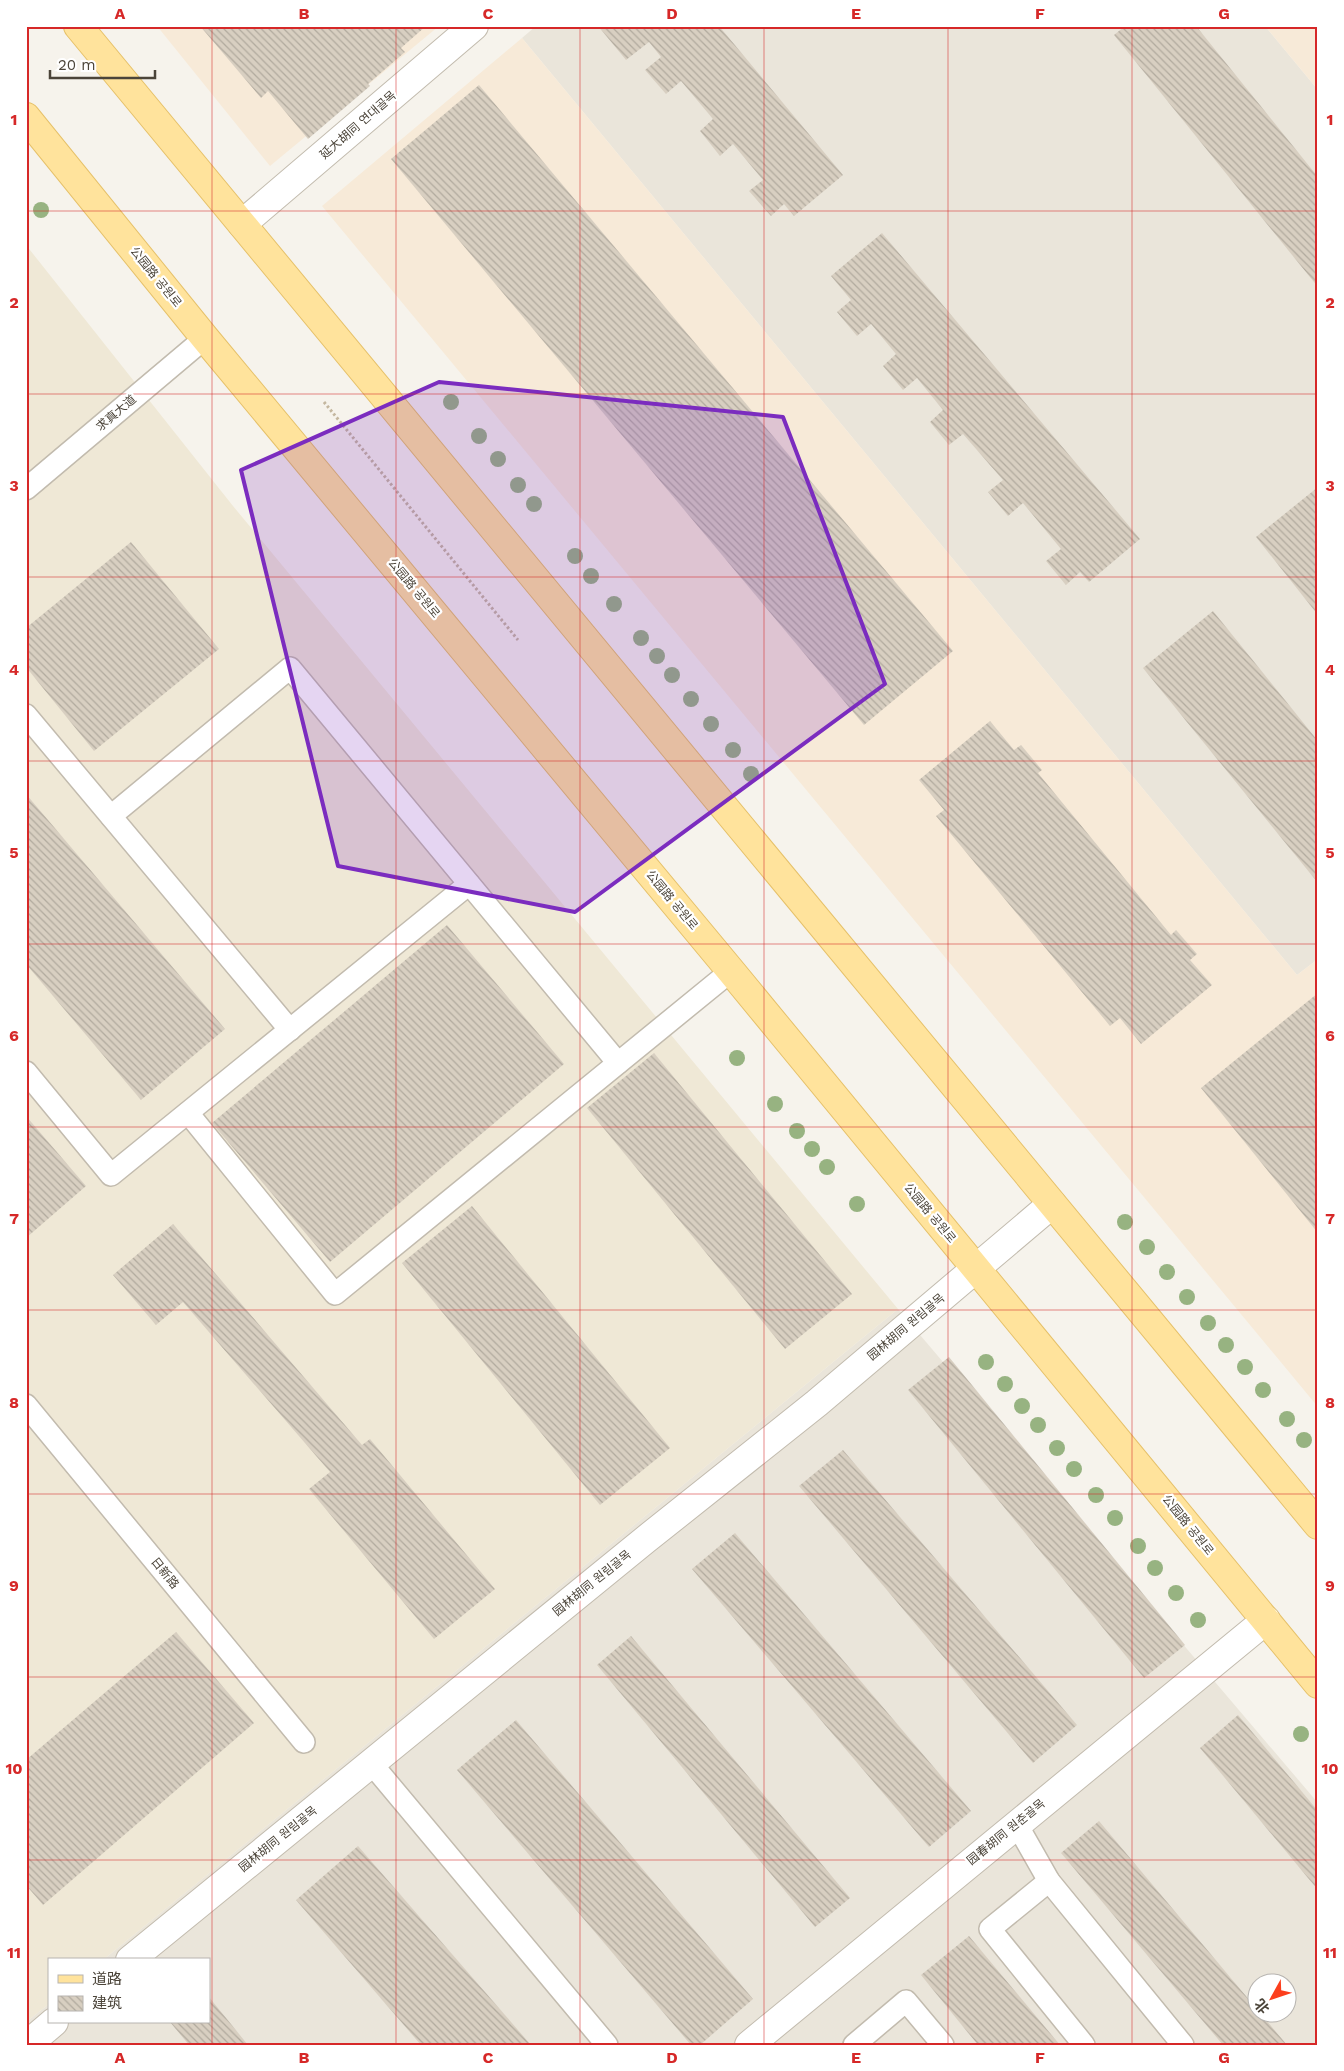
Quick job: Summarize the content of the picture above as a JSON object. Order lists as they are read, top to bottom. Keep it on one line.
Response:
{"streets":{"main road":["公园路 공원로"],"street":["延大胡同 연대골목","园林胡同 원림골목","园春胡同 원춘골목"],"lane":["求真大道","日新路"]},"crossings":[["公园路 공원로","求真大道"],["公园路 공원로","园林胡同 원림골목"],["公园路 공원로","园春胡同 원춘골목"]],"legend":["道路","建筑"],"scale_bar":"20 m","north":"bottom left","grid":{"columns":["A","B","C","D","E","F","G"],"rows":["1","2","3","4","5","6","7","8","9","10","11"]}}
